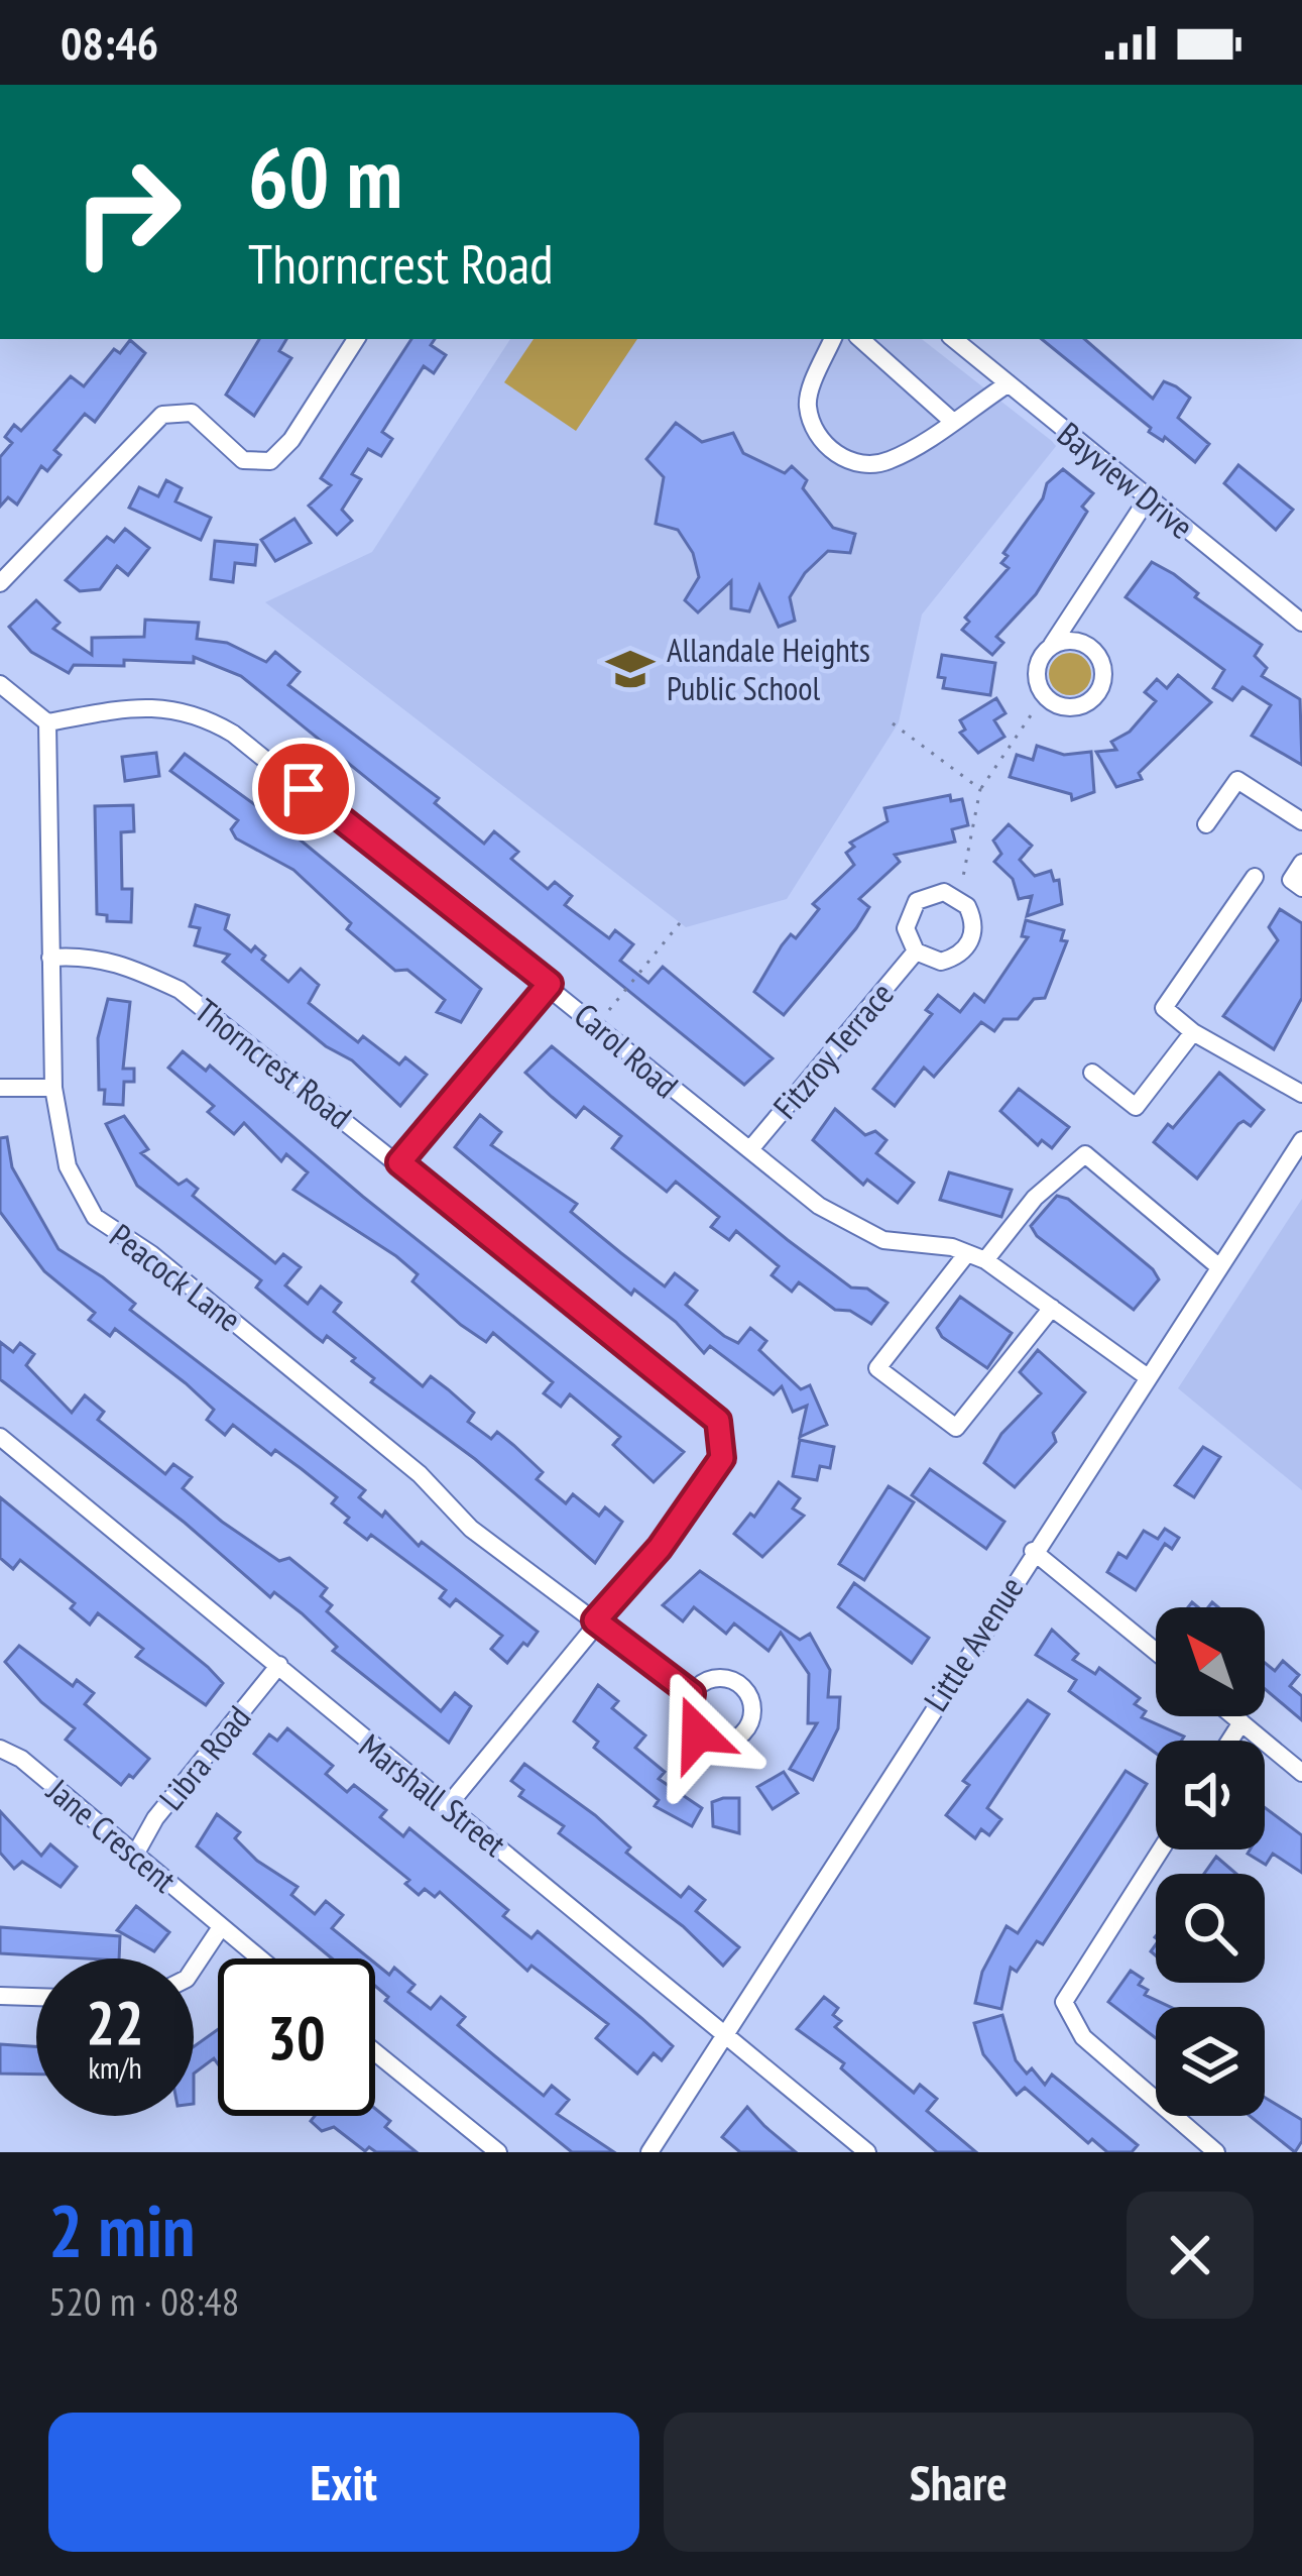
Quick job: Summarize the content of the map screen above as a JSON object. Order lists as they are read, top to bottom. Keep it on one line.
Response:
{"streets":{"street":["Bayview Drive","Carol Road","Fitzroy Terrace","Thorncrest Road","Peacock Lane","Little Avenue","Libra Road","Marshall Street","Jane Crescent"]},"crossings":[["Carol Road","Fitzroy Terrace"],["Carol Road","Peacock Lane"],["Carol Road","Little Avenue"],["Thorncrest Road","Peacock Lane"],["Thorncrest Road","Marshall Street"],["Little Avenue","Marshall Street"],["Libra Road","Marshall Street"],["Libra Road","Jane Crescent"]],"places":{"school or university":["Allandale Heights Public School"]},"north":"top left","page":{"status":"08:46","turn":["60 m","Thorncrest Road"],"speed":"22 km/h","limit":"30","heading":["2 min","520 m · 08:48"],"buttons":["Exit","Share"]}}
